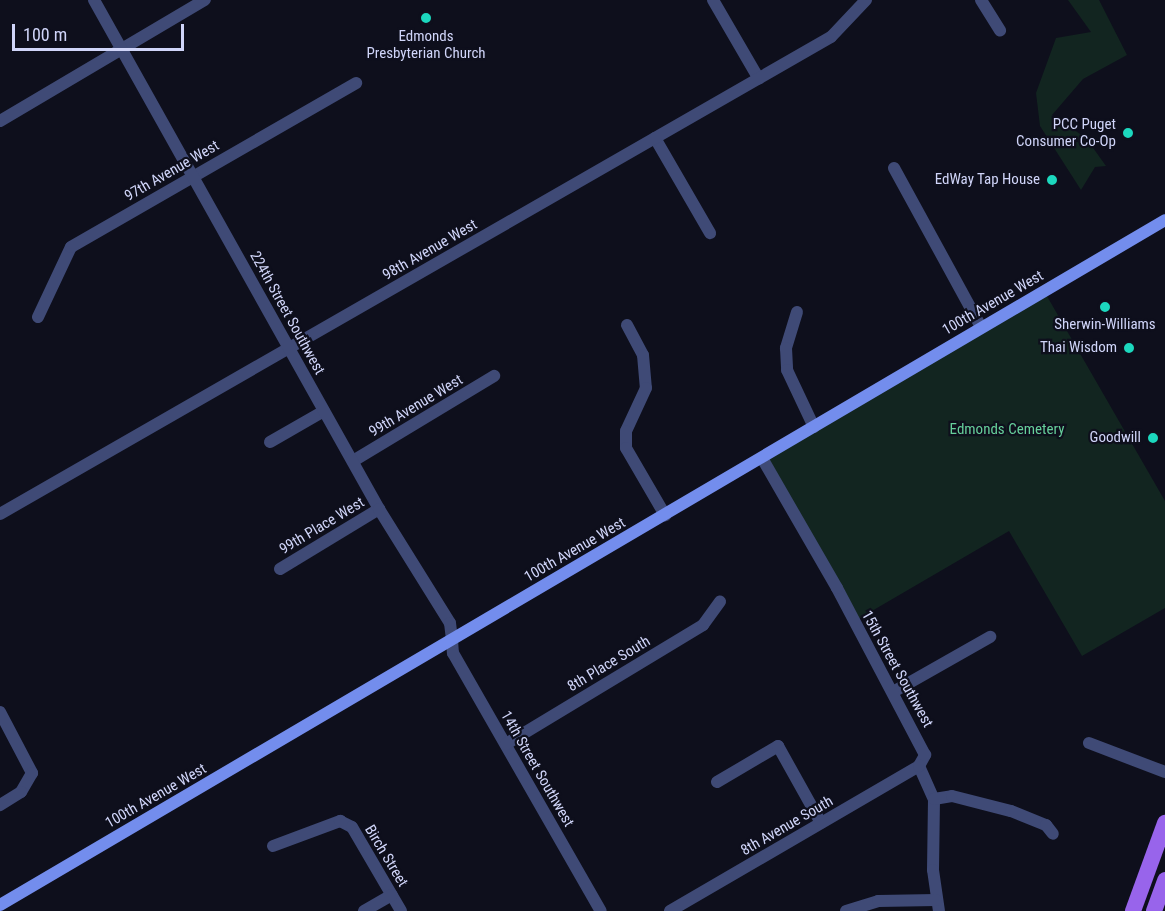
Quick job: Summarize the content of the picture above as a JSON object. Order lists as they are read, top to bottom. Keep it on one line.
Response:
{"streets":{"main road":["100th Avenue West"],"street":["97th Avenue West","98th Avenue West","224th Street Southwest","99th Avenue West","99th Place West","8th Place South","15th Street Southwest","14th Street Southwest","8th Avenue South","Birch Street"]},"crossings":[["97th Avenue West","224th Street Southwest"],["98th Avenue West","224th Street Southwest"],["100th Avenue West","224th Street Southwest"],["100th Avenue West","15th Street Southwest"],["100th Avenue West","14th Street Southwest"],["224th Street Southwest","99th Avenue West"],["224th Street Southwest","99th Place West"],["224th Street Southwest","14th Street Southwest"],["8th Place South","14th Street Southwest"],["15th Street Southwest","8th Avenue South"]],"parks":["Edmonds Cemetery"],"places":["Edmonds Presbyterian Church","PCC Puget Consumer Co-Op","EdWay Tap House","Sherwin-Williams","Thai Wisdom","Goodwill"],"scale_bar":"100 m"}
